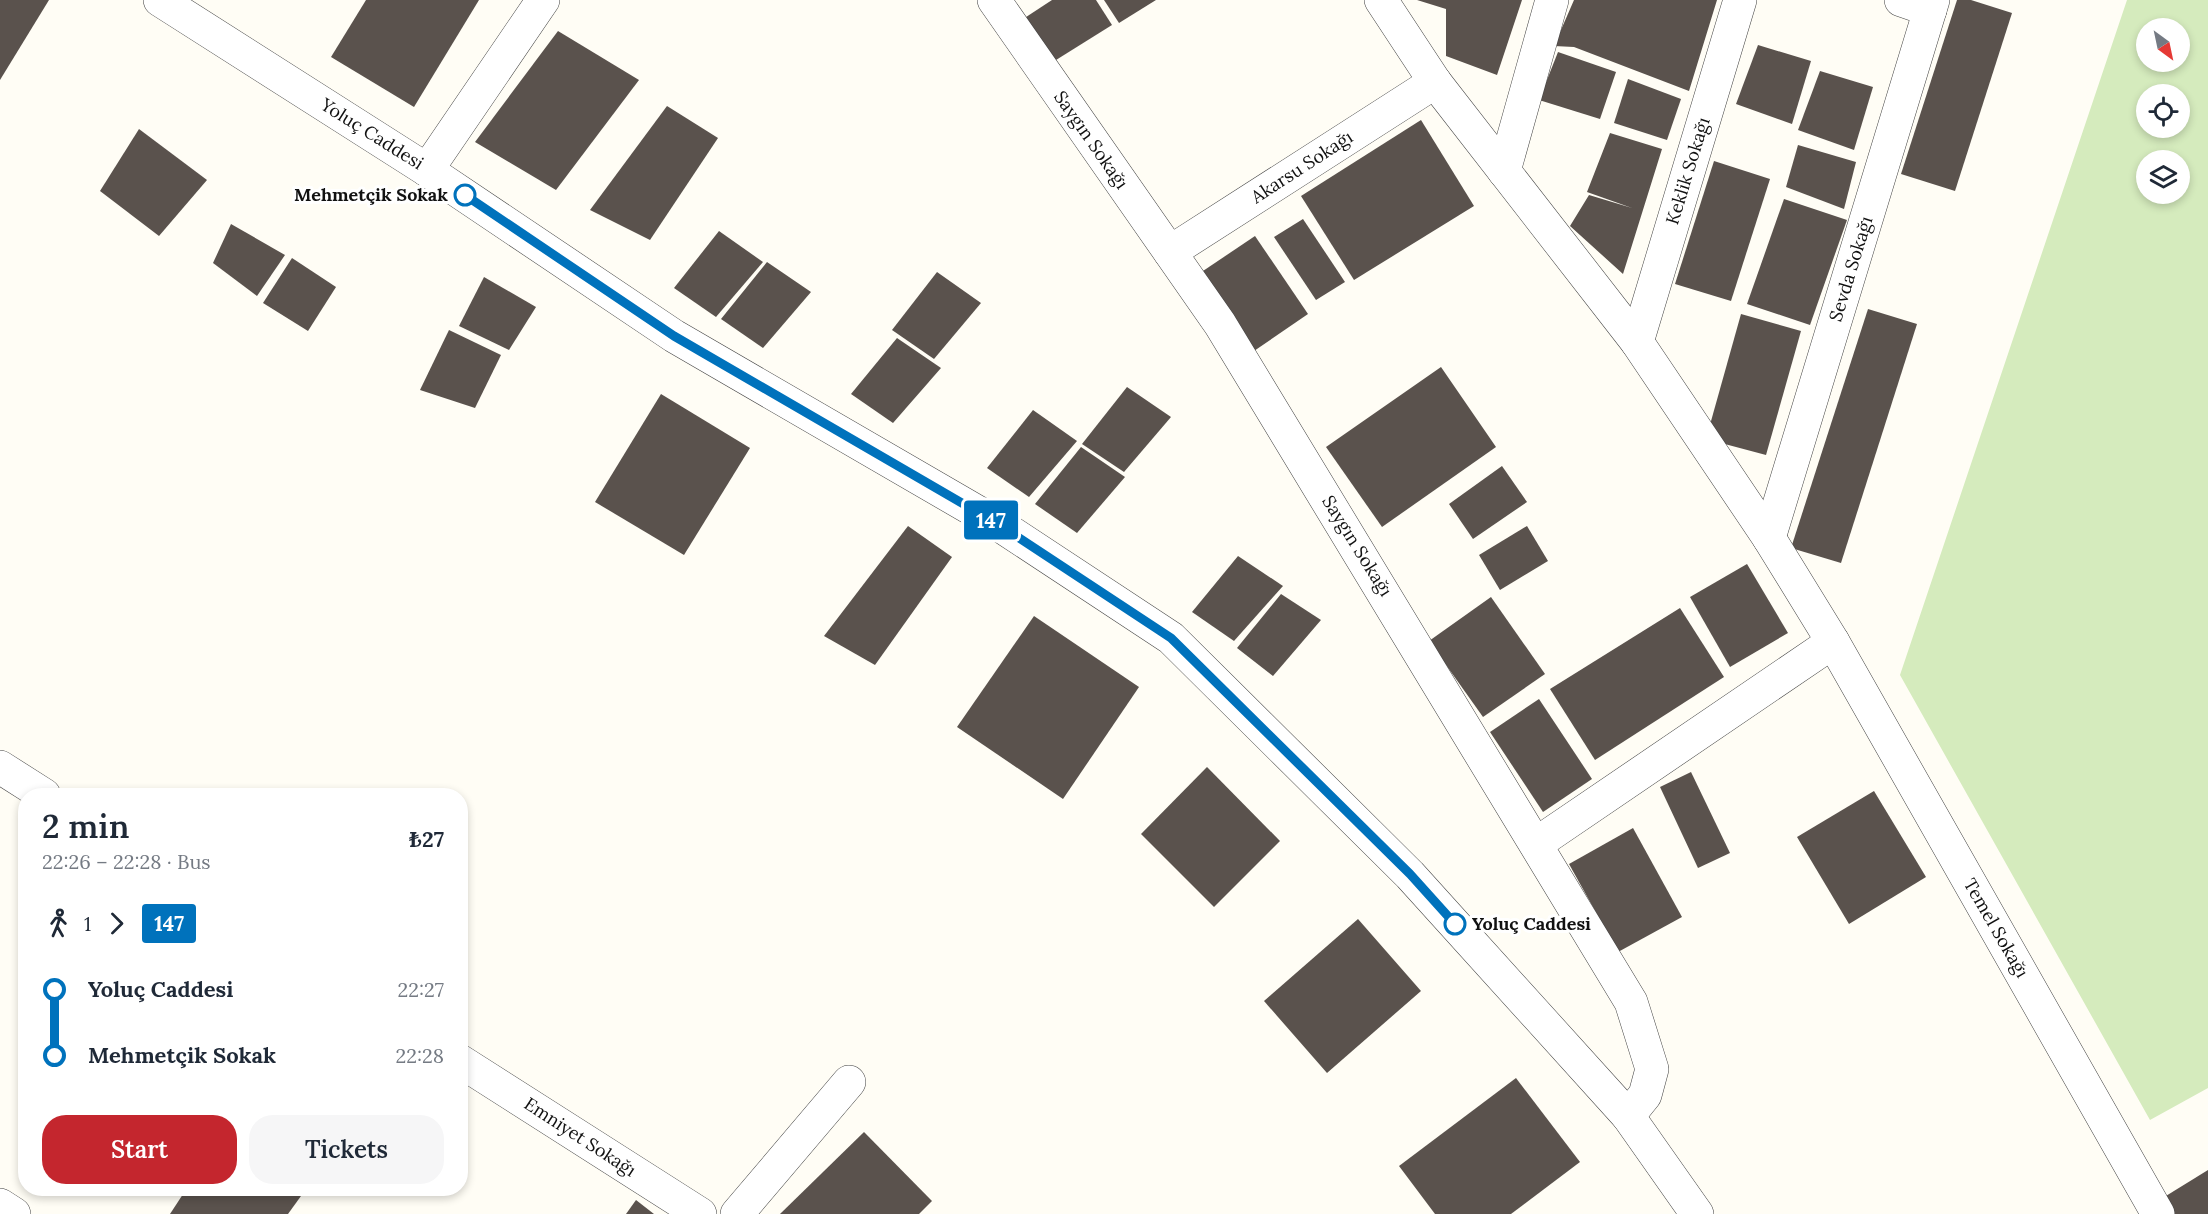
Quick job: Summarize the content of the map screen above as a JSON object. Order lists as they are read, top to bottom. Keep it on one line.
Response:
{"streets":{"street":["Yoluç Caddesi","Saygın Sokağı","Akarsu Sokağı","Keklik Sokağı","Sevda Sokağı","Temel Sokağı","Emniyet Sokağı"]},"crossings":[["Yoluç Caddesi","Saygın Sokağı"],["Saygın Sokağı","Akarsu Sokağı"],["Akarsu Sokağı","Temel Sokağı"],["Keklik Sokağı","Temel Sokağı"],["Sevda Sokağı","Temel Sokağı"]],"places":["Mehmetçik Sokak","Yoluç Caddesi"],"lines":["bus line 147"],"north":"bottom right","page":{"on_map":"147","heading":["2 min","22:26 – 22:28 · Bus","₺27"],"legs":["1","147"],"list":[{"name":"Yoluç Caddesi","value":"22:27"},{"name":"Mehmetçik Sokak","value":"22:28"}],"buttons":["Start","Tickets"]}}
